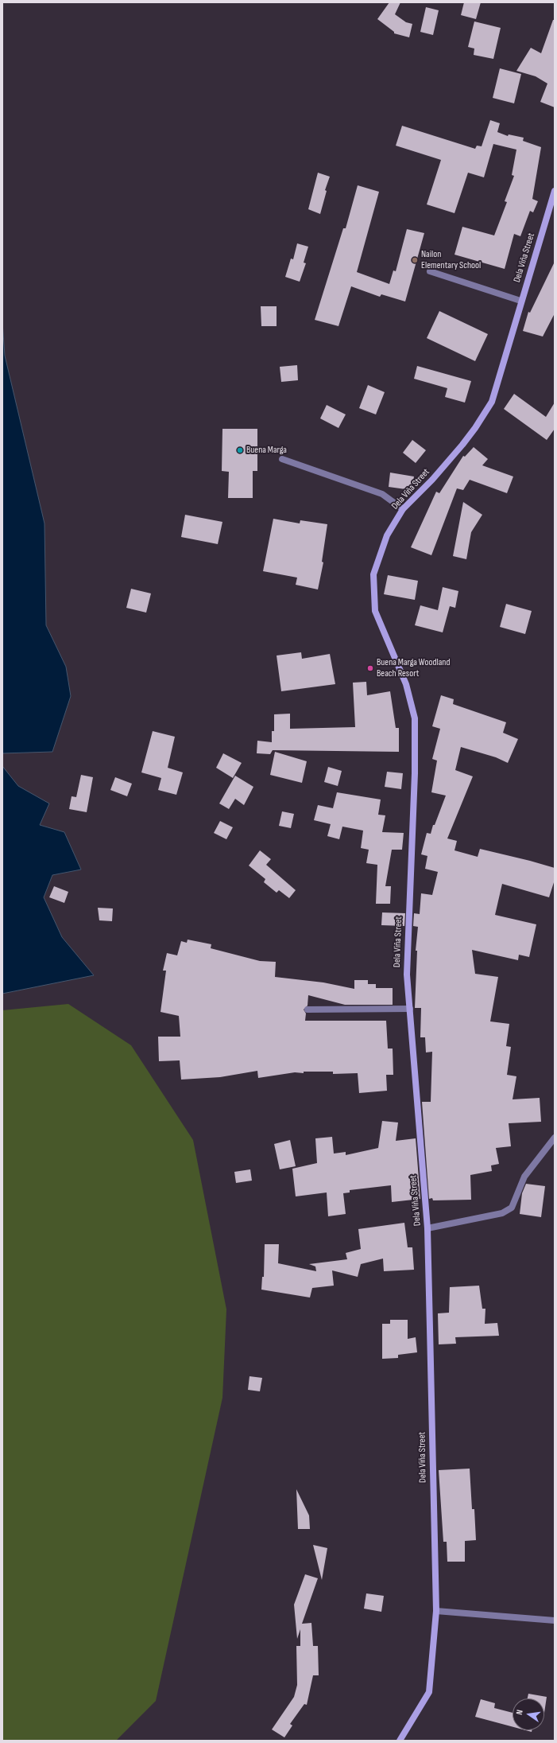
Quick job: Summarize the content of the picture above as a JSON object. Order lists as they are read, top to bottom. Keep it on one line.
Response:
{"streets":{"street":["Dela Viña Street"]},"places":["Nailon Elementary School","Buena Marga","Buena Marga Woodland Beach Resort"],"north":"left"}
